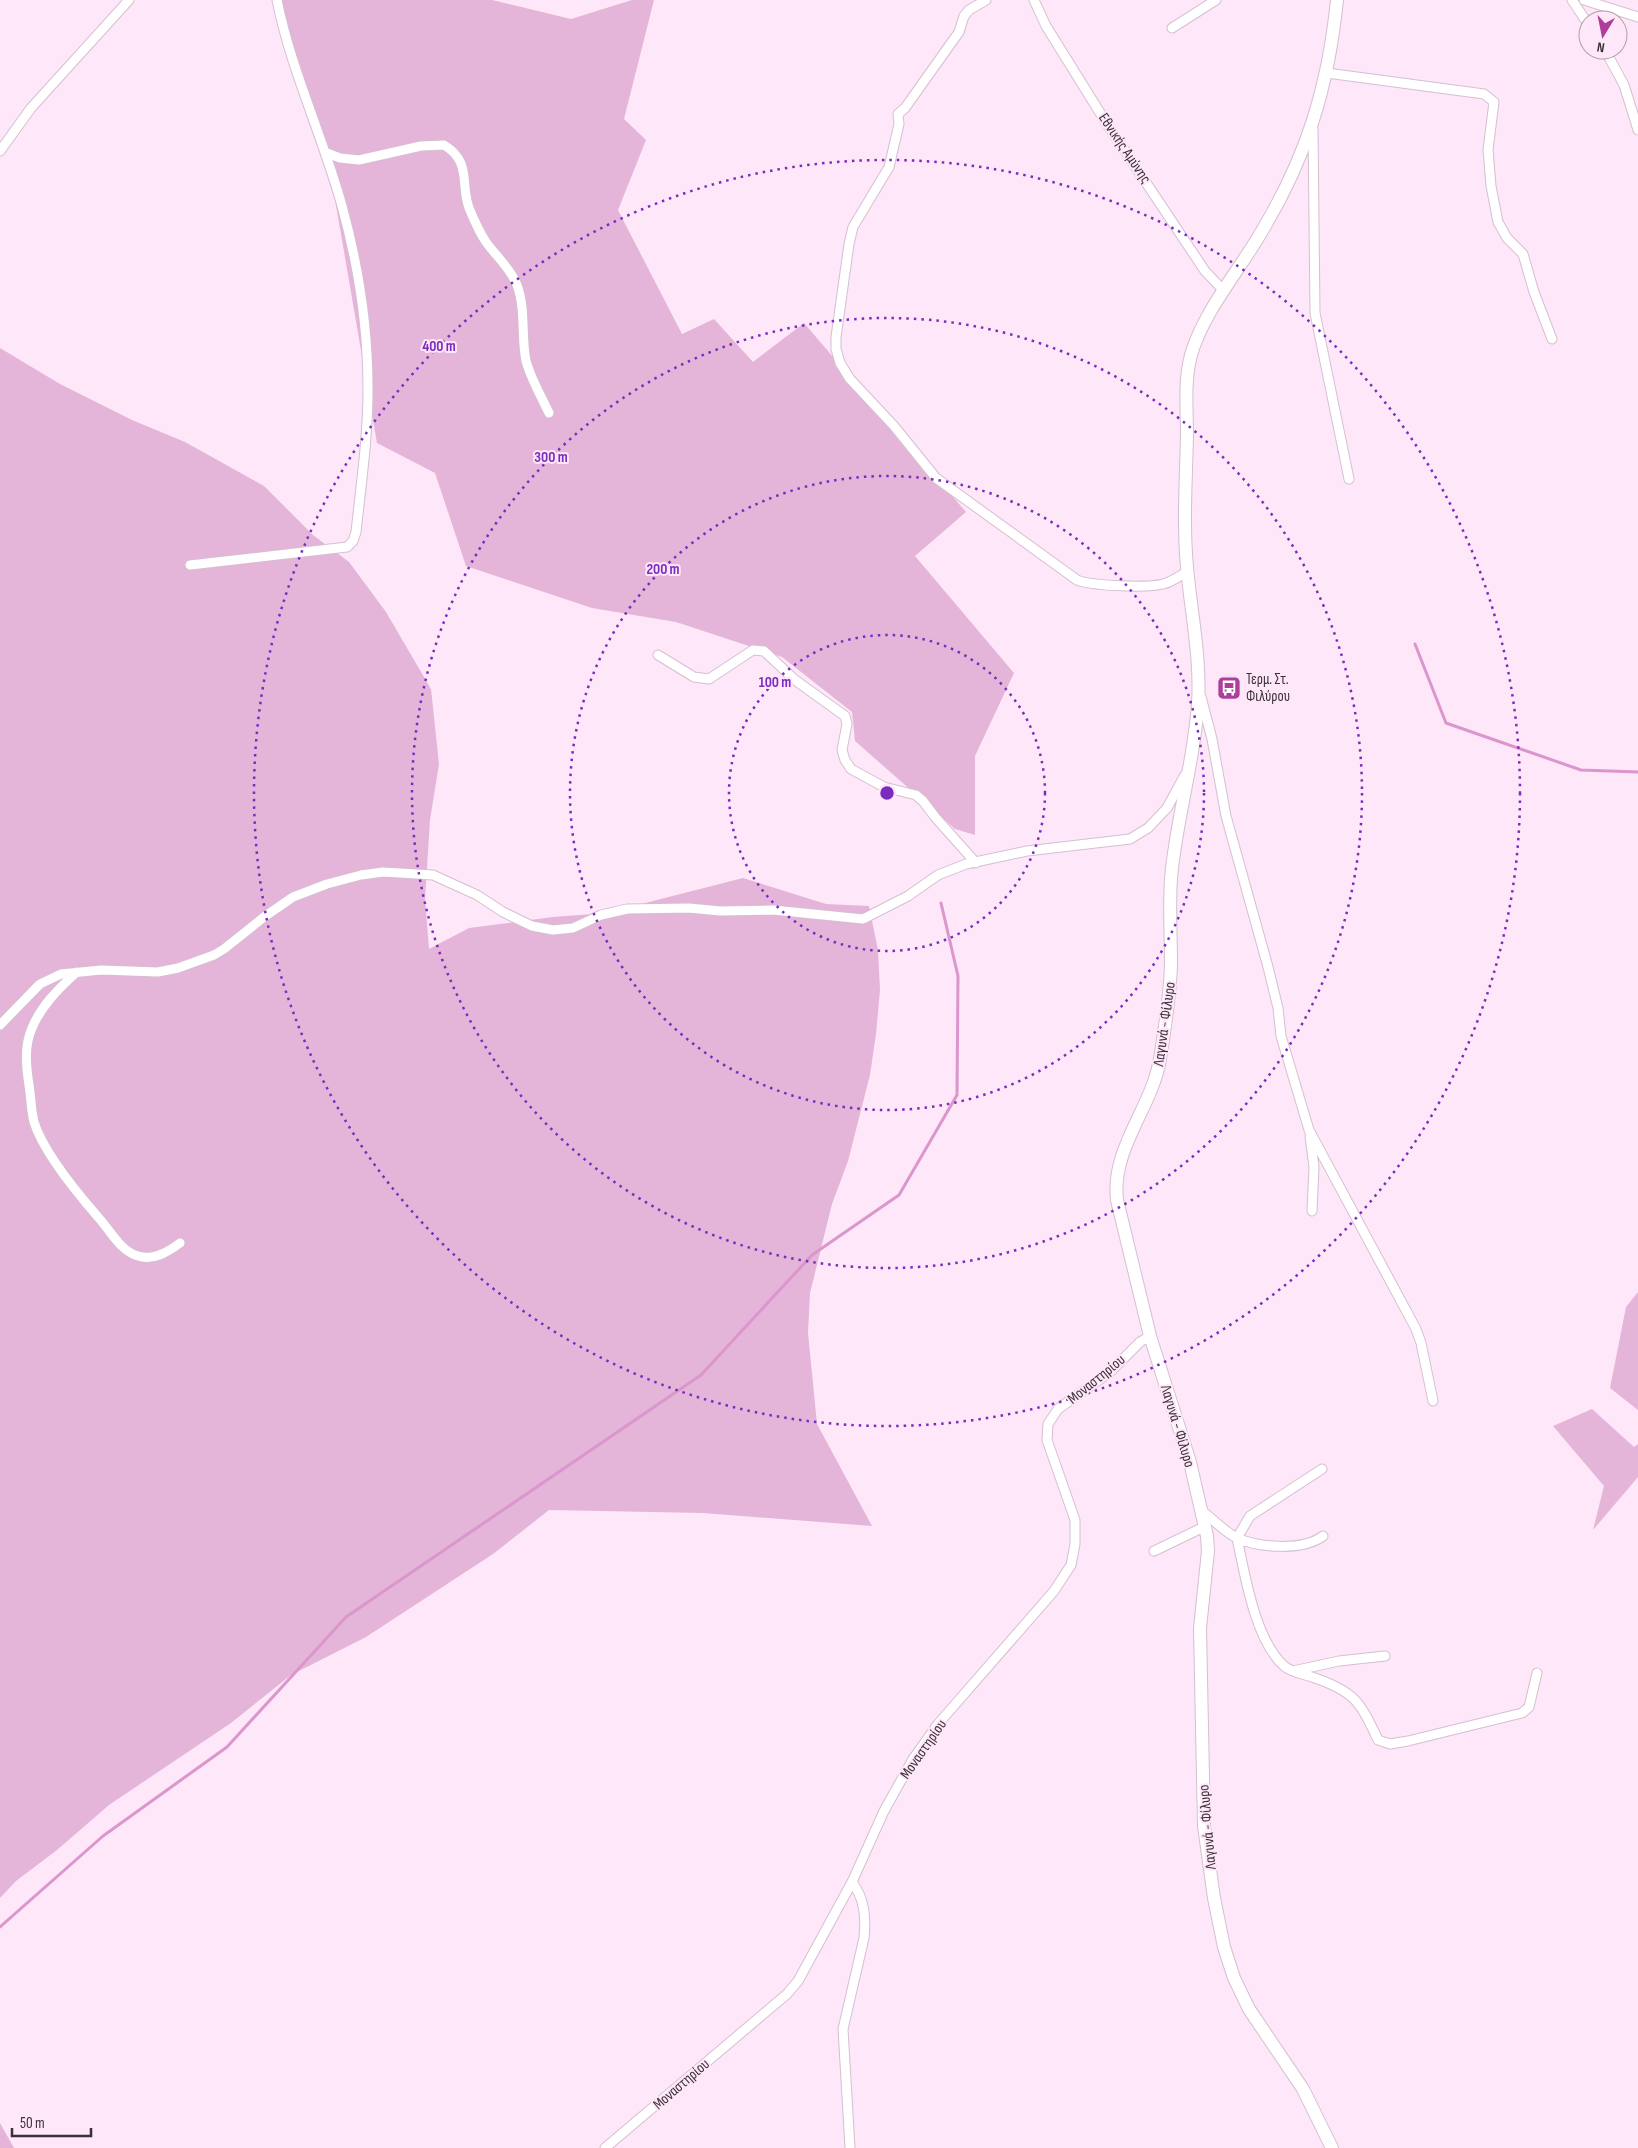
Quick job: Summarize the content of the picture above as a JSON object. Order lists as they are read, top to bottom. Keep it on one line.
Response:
{"streets":{"street":["Εθνικής Αμύνης","Λαγυνά - Φίλυρο","Μοναστηρίου"]},"crossings":[["Εθνικής Αμύνης","Λαγυνά - Φίλυρο"],["Λαγυνά - Φίλυρο","Μοναστηρίου"]],"places":{"bus stop":["Τερμ. Στ. Φιλύρου"]},"scale_bar":"50 m","north":"bottom","rings":["400 m","300 m","200 m","100 m"]}
